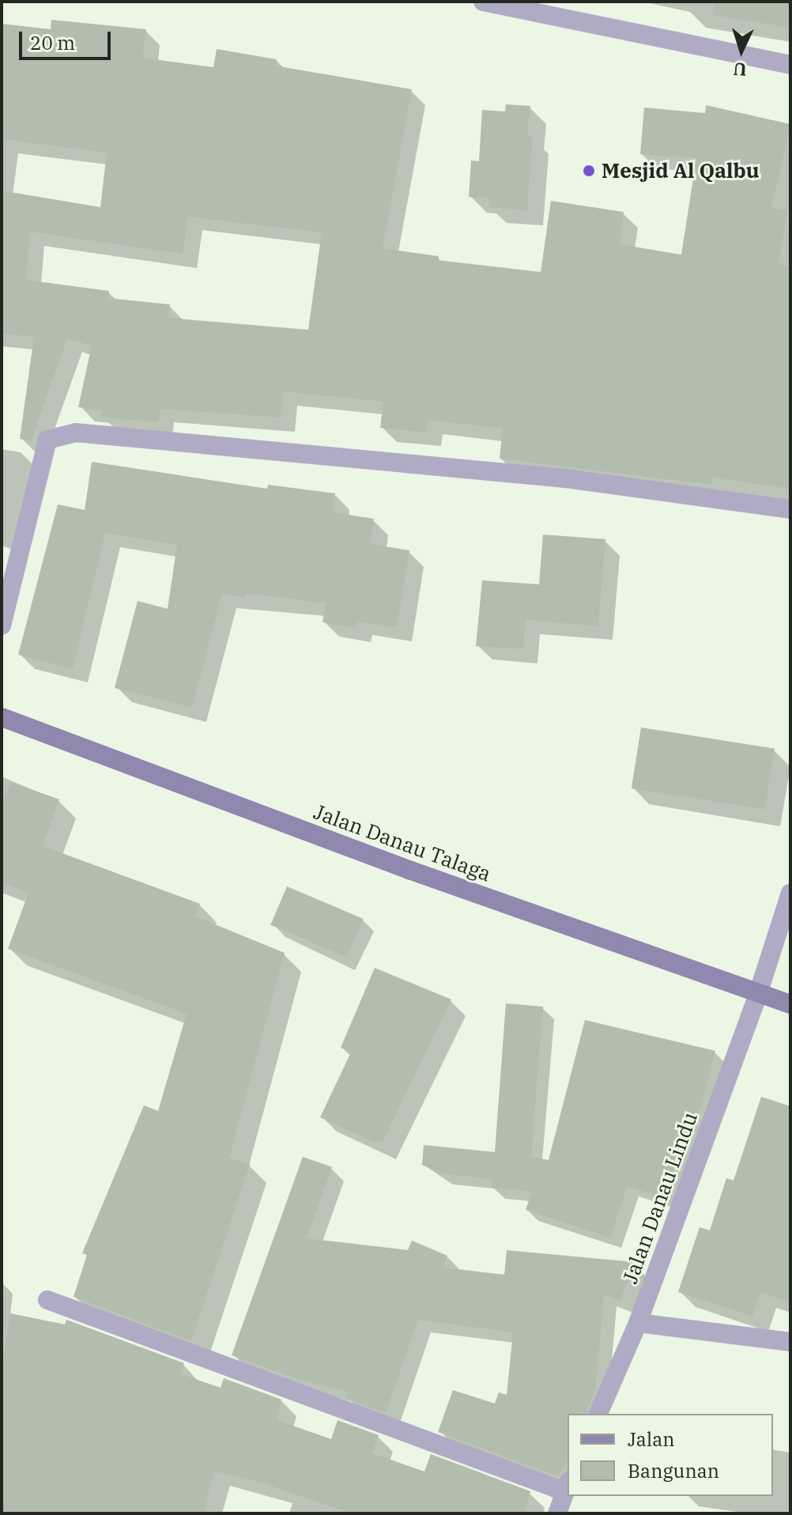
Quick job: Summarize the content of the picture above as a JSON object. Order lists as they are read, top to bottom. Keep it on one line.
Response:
{"streets":{"street":["Jalan Danau Talaga","Jalan Danau Lindu"]},"crossings":[["Jalan Danau Talaga","Jalan Danau Lindu"]],"places":["Mesjid Al Qalbu"],"legend":["Jalan","Bangunan"],"scale_bar":"20 m","north":"bottom"}
